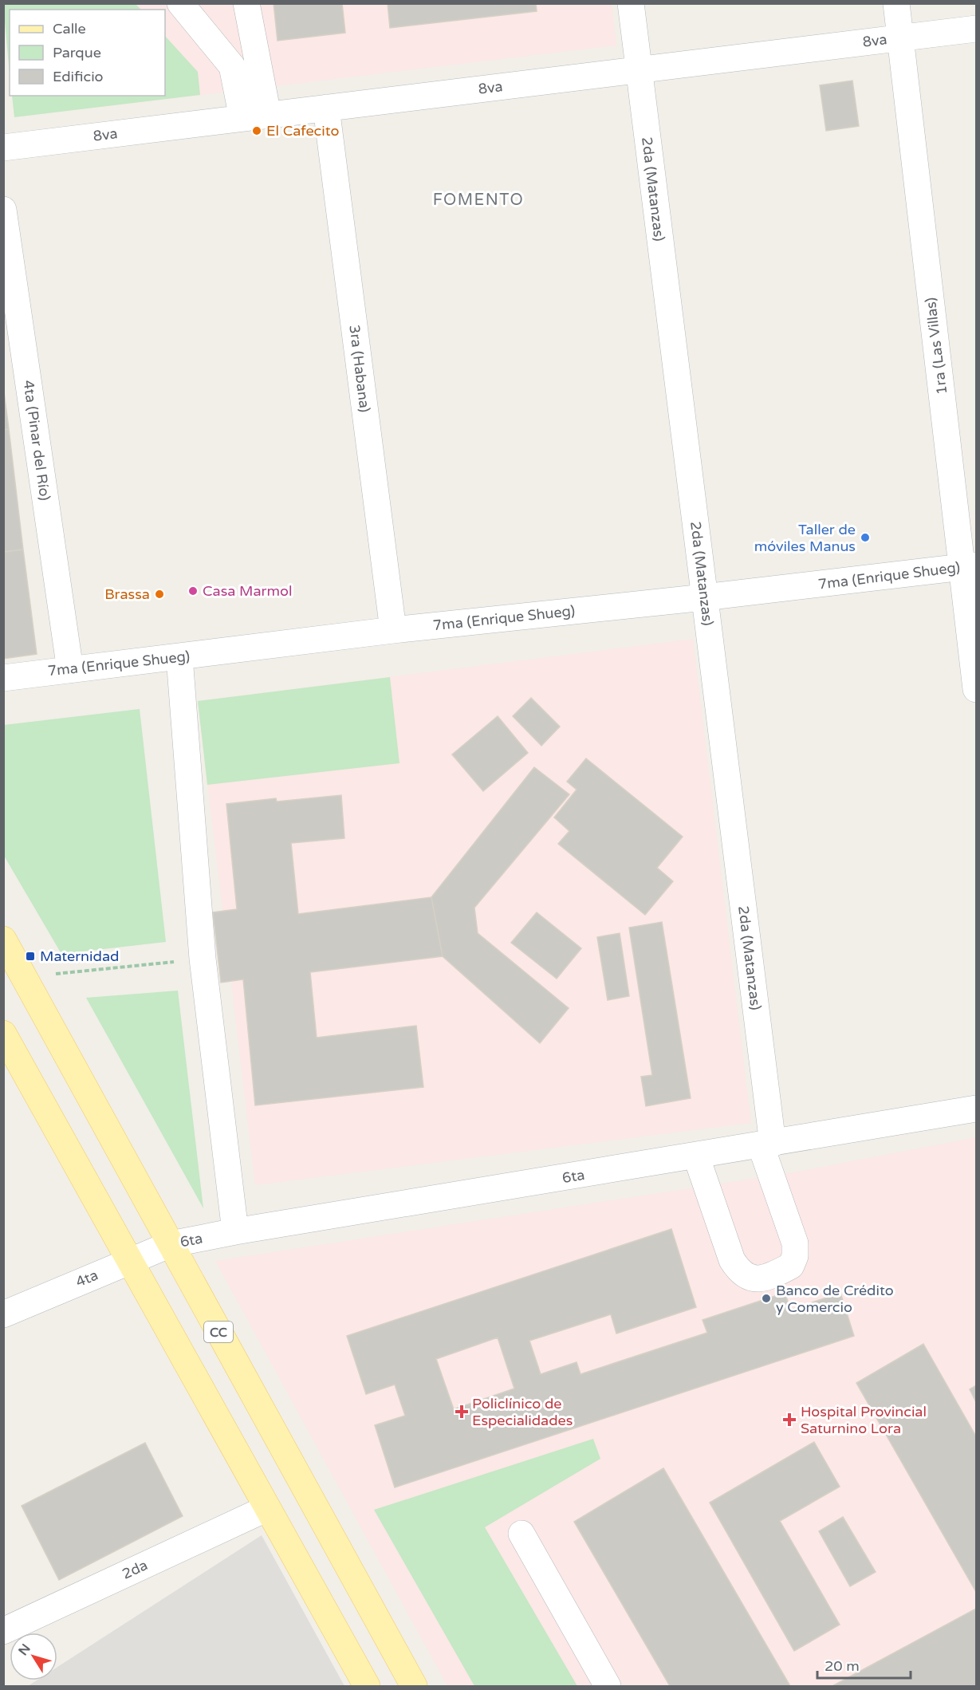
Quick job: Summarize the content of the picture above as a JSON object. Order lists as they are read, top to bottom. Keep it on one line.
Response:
{"streets":{"main road":["CC"],"street":["8va","2da (Matanzas)","1ra (Las Villas)","3ra (Habana)","4ta (Pinar del Río)","7ma (Enrique Shueg)","6ta","4ta","2da"]},"crossings":[["8va","2da (Matanzas)"],["8va","1ra (Las Villas)"],["8va","3ra (Habana)"],["2da (Matanzas)","7ma (Enrique Shueg)"],["2da (Matanzas)","6ta"],["1ra (Las Villas)","7ma (Enrique Shueg)"],["3ra (Habana)","7ma (Enrique Shueg)"],["4ta (Pinar del Río)","7ma (Enrique Shueg)"],["6ta","4ta"],["6ta","CC"],["4ta","CC"]],"districts":["FOMENTO"],"places":{"other":["El Cafecito","Taller de móviles Manus","Casa Marmol","Brassa","Banco de Crédito y Comercio"],"transit":["Maternidad"],"health":["Policlínico de Especialidades","Hospital Provincial Saturnino Lora"]},"legend":["Calle","Parque","Edificio"],"scale_bar":"20 m","north":"top left"}
